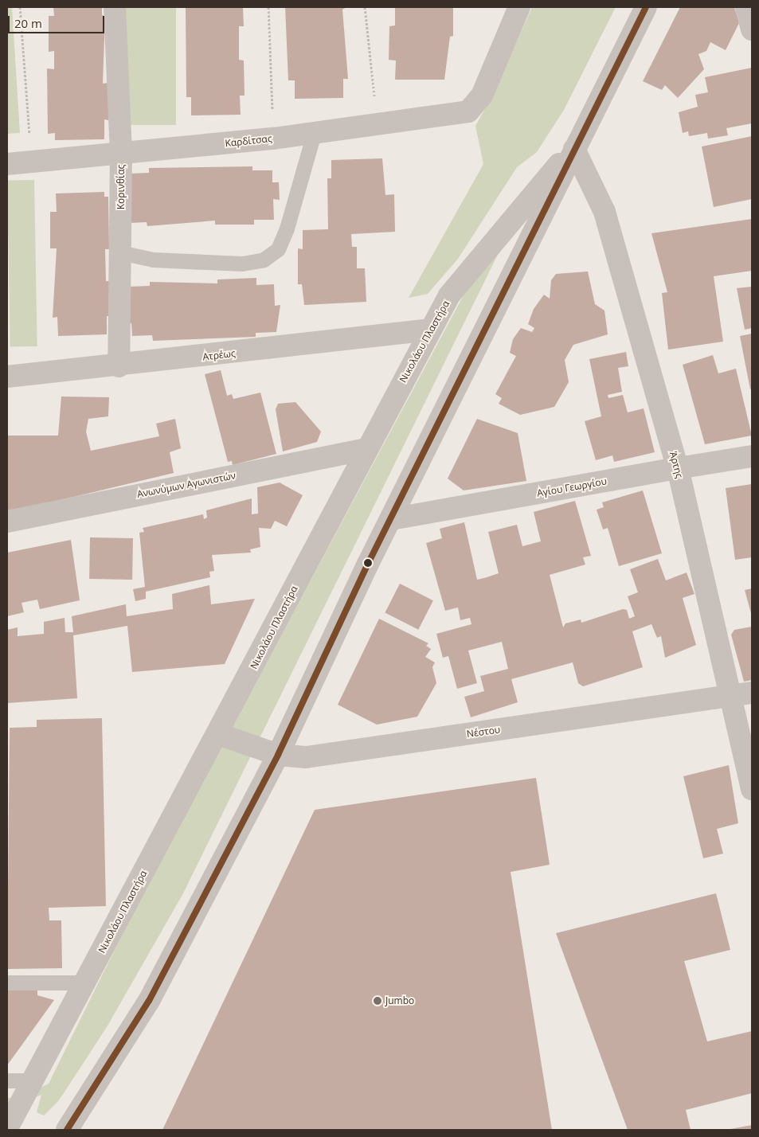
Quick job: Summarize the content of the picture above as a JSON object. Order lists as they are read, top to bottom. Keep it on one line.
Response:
{"streets":{"street":["Καρδίτσας","Κορινθίας","Νικολάου Πλαστήρα","Ατρέως","Άρτης","Ανωνύμων Αγωνιστών","Αγίου Γεωργίου","Νέστου"]},"crossings":[["Καρδίτσας","Κορινθίας"],["Κορινθίας","Ατρέως"],["Νικολάου Πλαστήρα","Ατρέως"],["Νικολάου Πλαστήρα","Άρτης"],["Νικολάου Πλαστήρα","Ανωνύμων Αγωνιστών"],["Νικολάου Πλαστήρα","Αγίου Γεωργίου"],["Νικολάου Πλαστήρα","Νέστου"],["Άρτης","Αγίου Γεωργίου"],["Άρτης","Νέστου"]],"places":["Jumbo"],"scale_bar":"20 m"}
